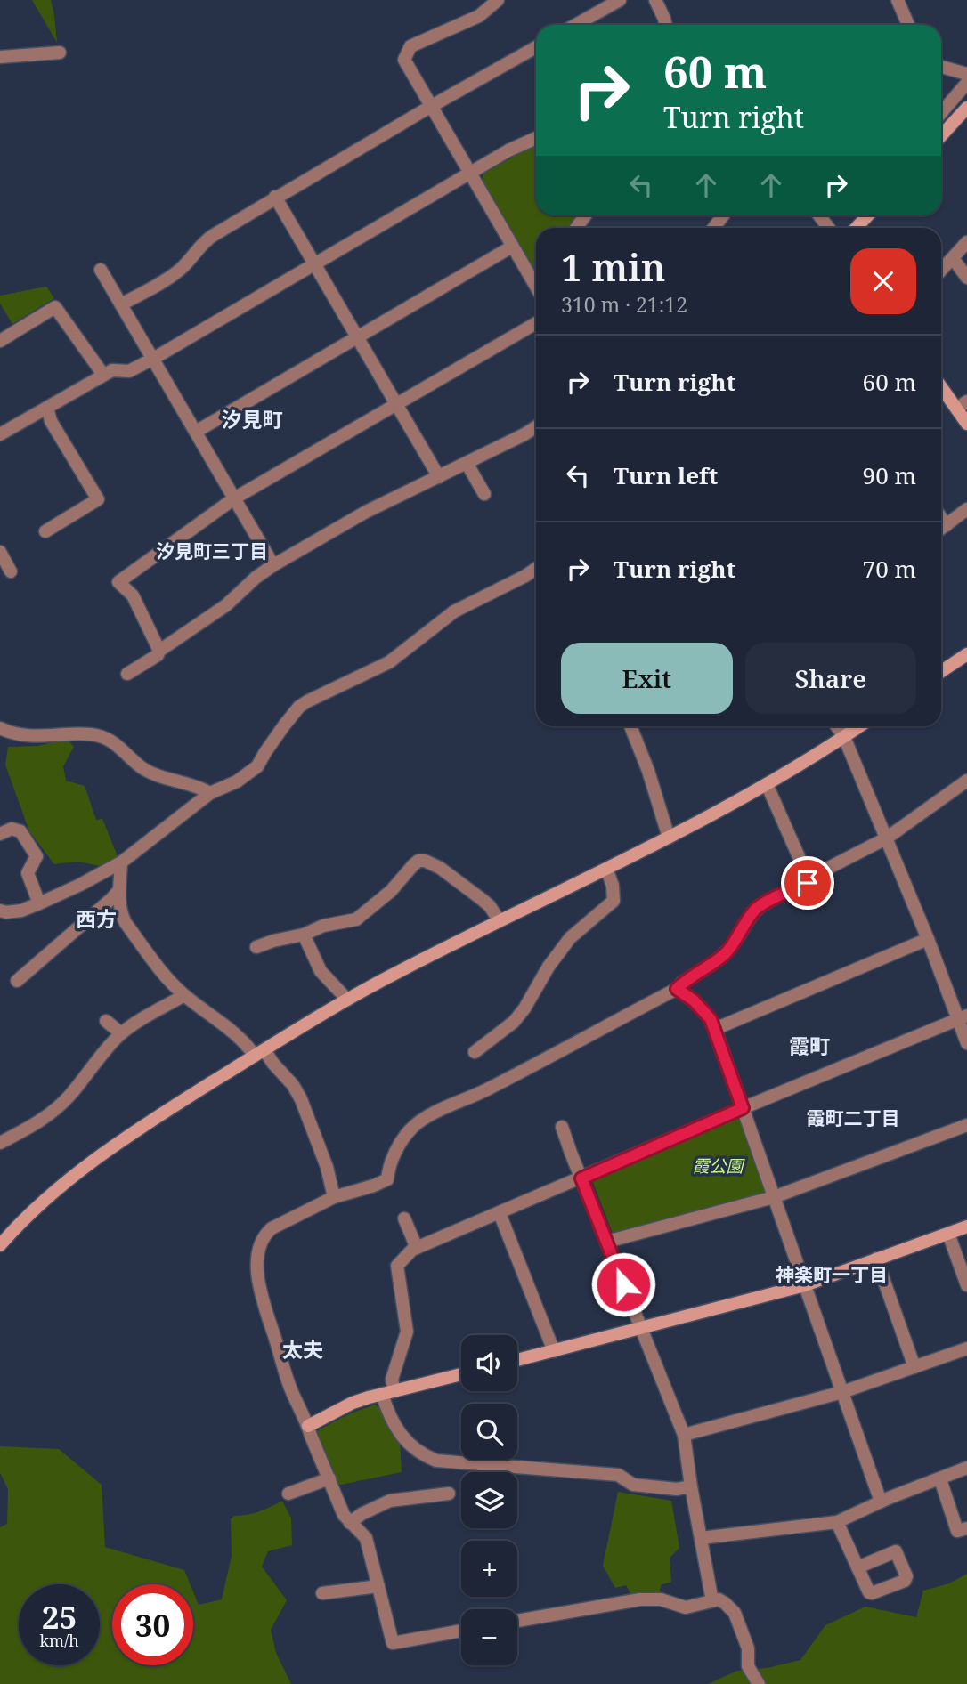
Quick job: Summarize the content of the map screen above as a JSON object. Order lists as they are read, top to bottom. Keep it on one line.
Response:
{"districts":["汐見町","汐見町三丁目","西方","霞町","霞町二丁目","神楽町一丁目","太夫"],"parks":["霞公園"],"page":{"turn":["60 m","Turn right"],"heading":["1 min","310 m · 21:12"],"list":[{"name":"Turn right","value":"60 m"},{"name":"Turn left","value":"90 m"},{"name":"Turn right","value":"70 m"}],"buttons":["Exit","Share"],"map_buttons":["+","−"],"speed":"25 km/h","limit":"30"}}
